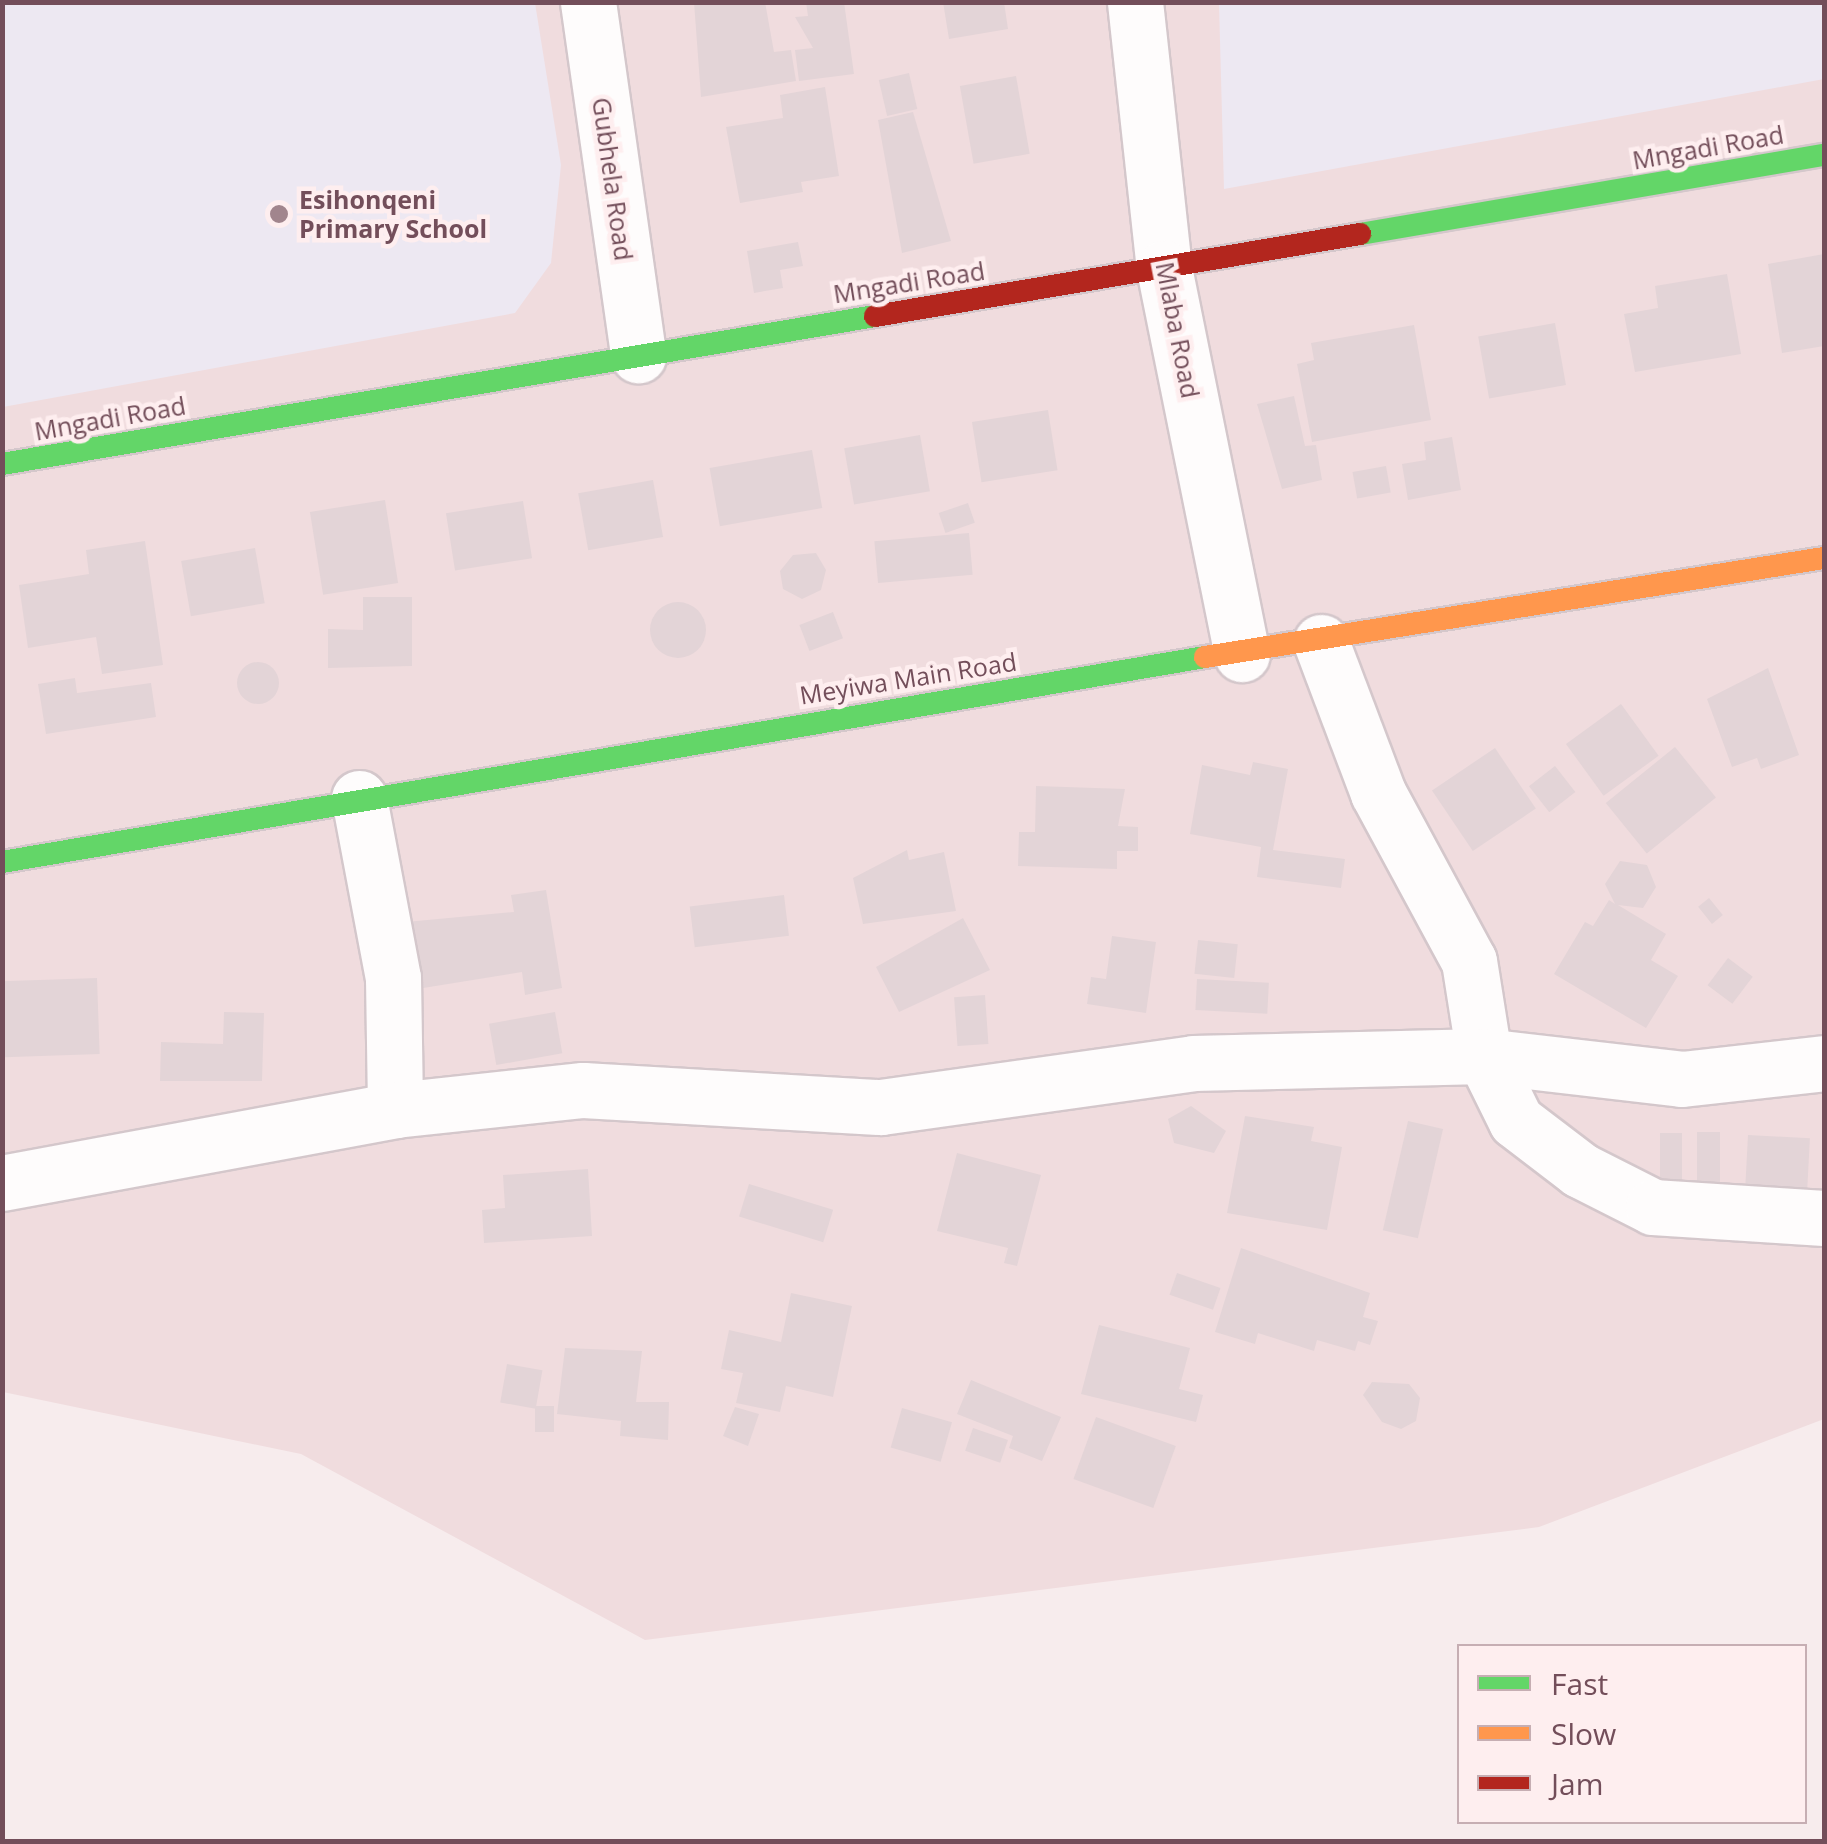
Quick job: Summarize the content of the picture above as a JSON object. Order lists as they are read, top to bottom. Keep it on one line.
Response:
{"streets":{"street":["Mngadi Road","Gubhela Road","Mlaba Road","Meyiwa Main Road"]},"crossings":[["Mngadi Road","Gubhela Road"],["Mngadi Road","Mlaba Road"],["Mlaba Road","Meyiwa Main Road"]],"places":["Esihonqeni Primary School"],"legend":["Fast","Slow","Jam"]}
